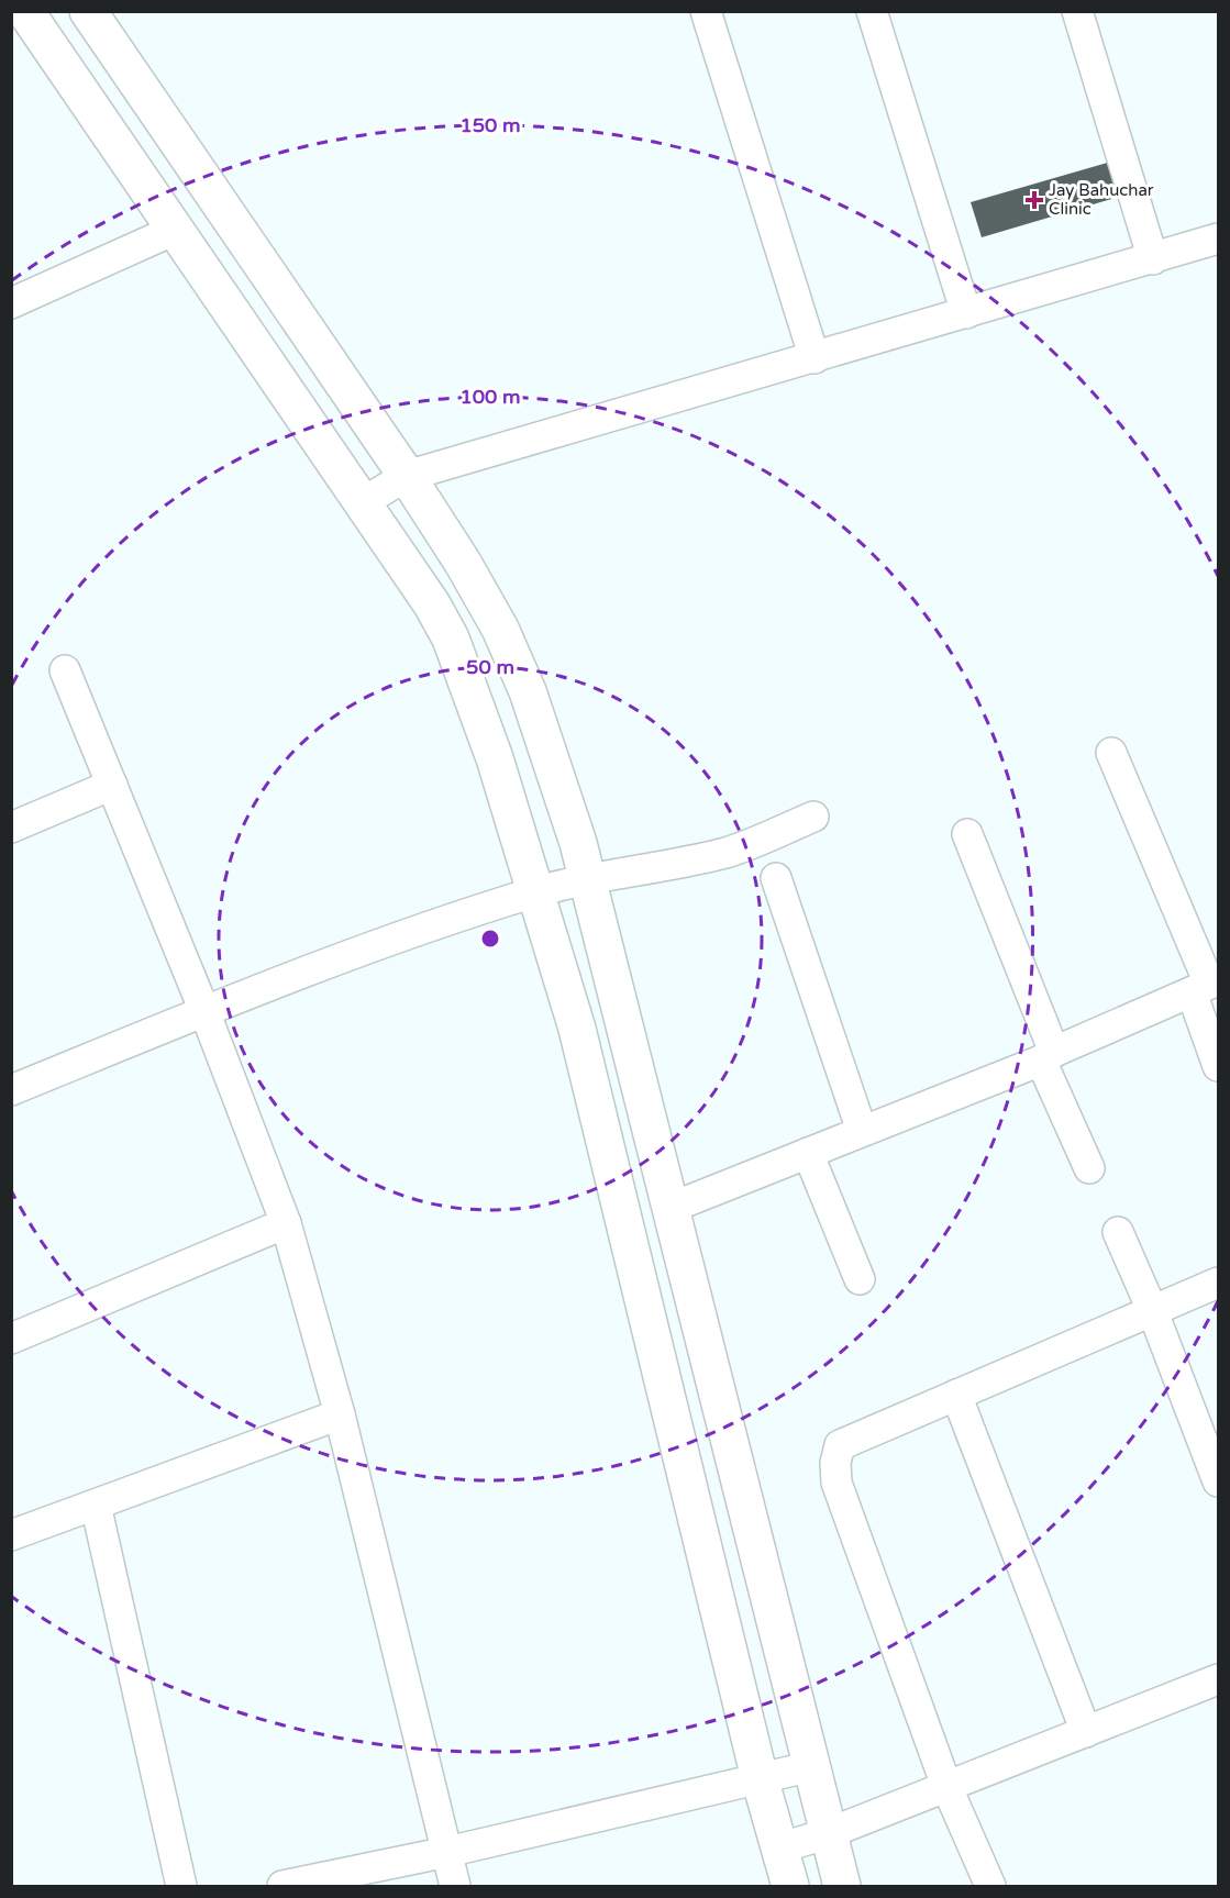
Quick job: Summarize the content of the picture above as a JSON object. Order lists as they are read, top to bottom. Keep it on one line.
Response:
{"places":{"health":["Jay Bahuchar Clinic"]},"rings":["150 m","100 m","50 m"]}
